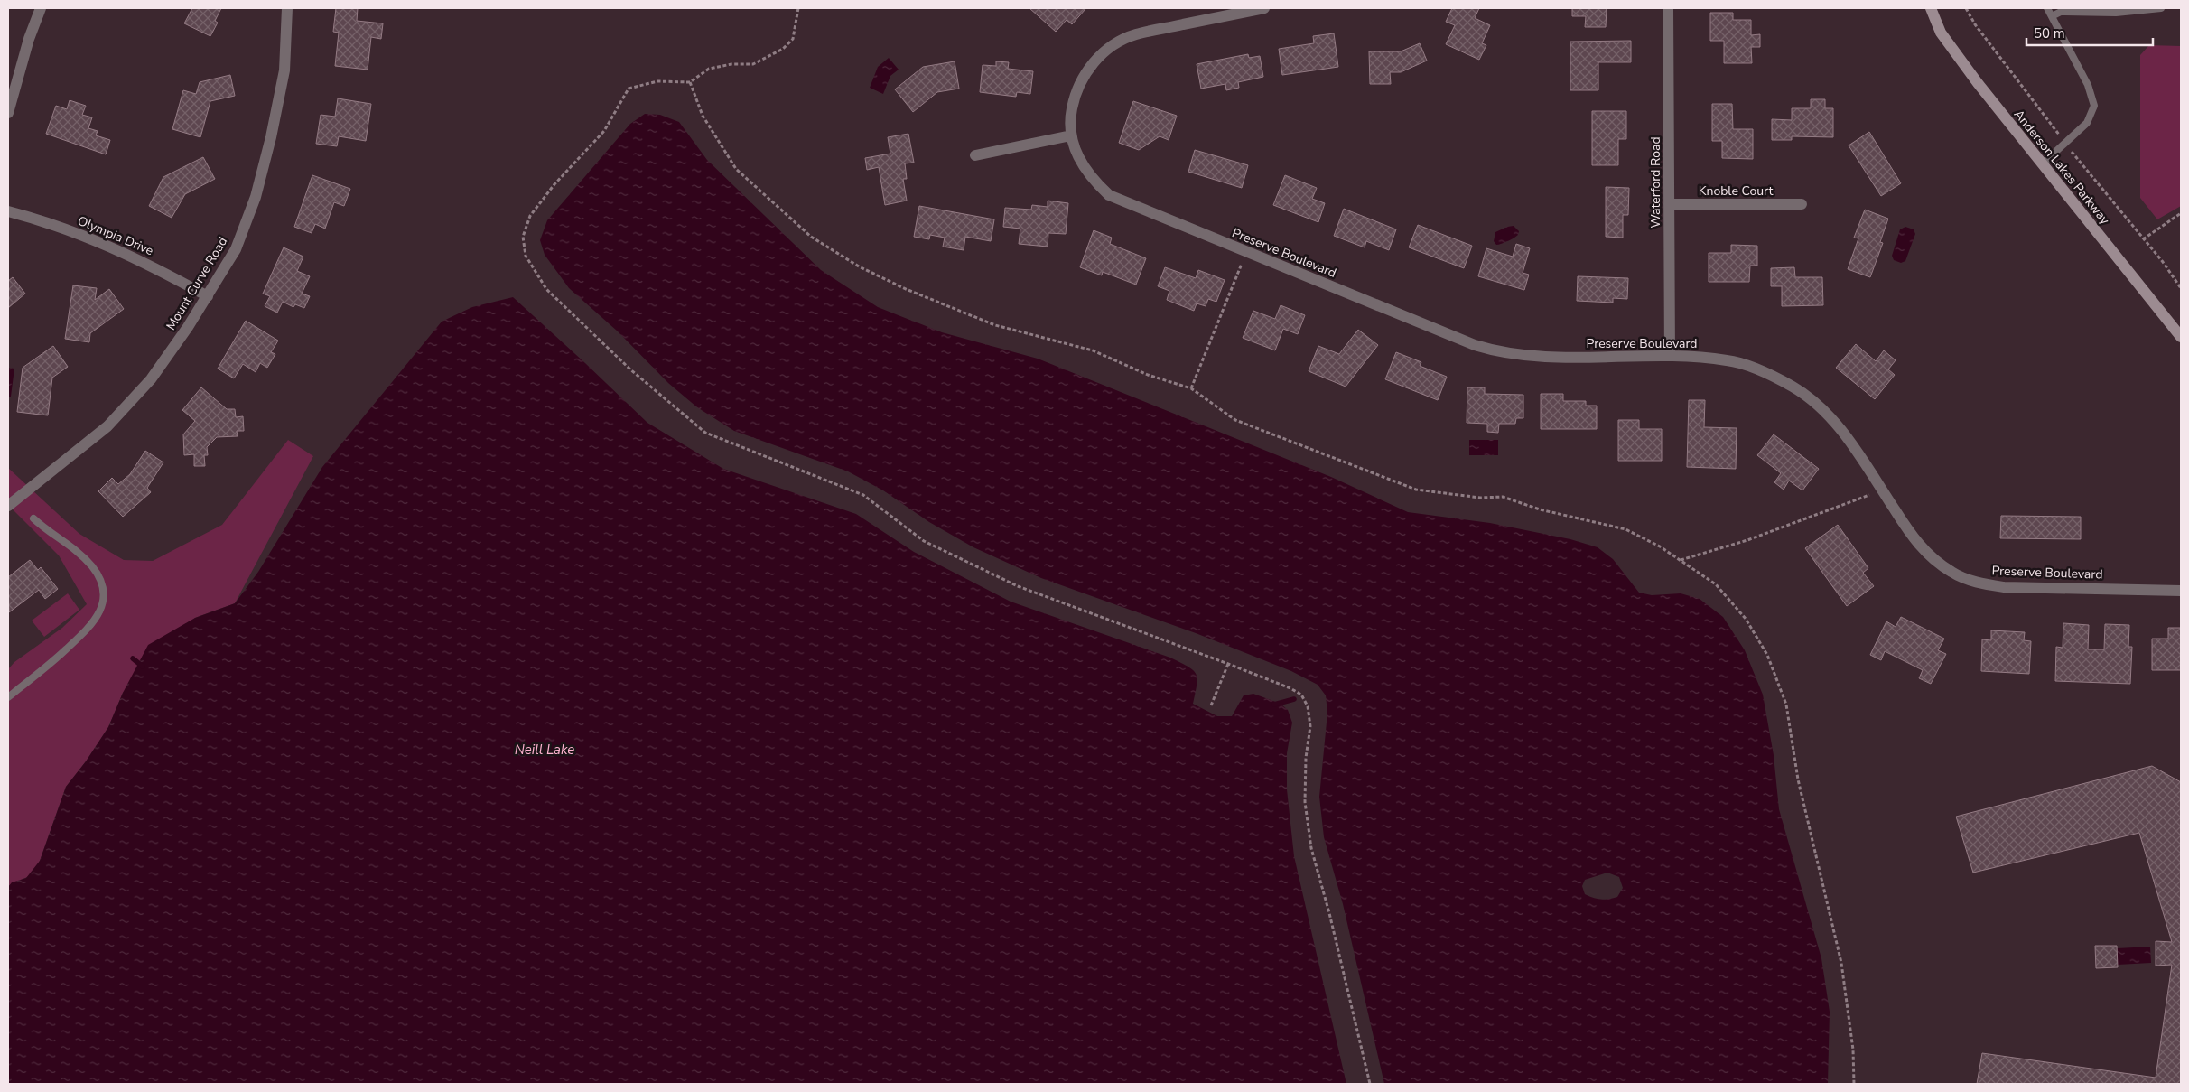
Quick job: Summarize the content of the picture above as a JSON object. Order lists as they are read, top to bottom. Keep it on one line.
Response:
{"streets":{"street":["Anderson Lakes Parkway","Waterford Road","Knoble Court","Olympia Drive","Preserve Boulevard","Mount Curve Road"]},"crossings":[["Waterford Road","Knoble Court"],["Waterford Road","Preserve Boulevard"],["Olympia Drive","Mount Curve Road"]],"water":["Neill Lake"],"scale_bar":"50 m"}
